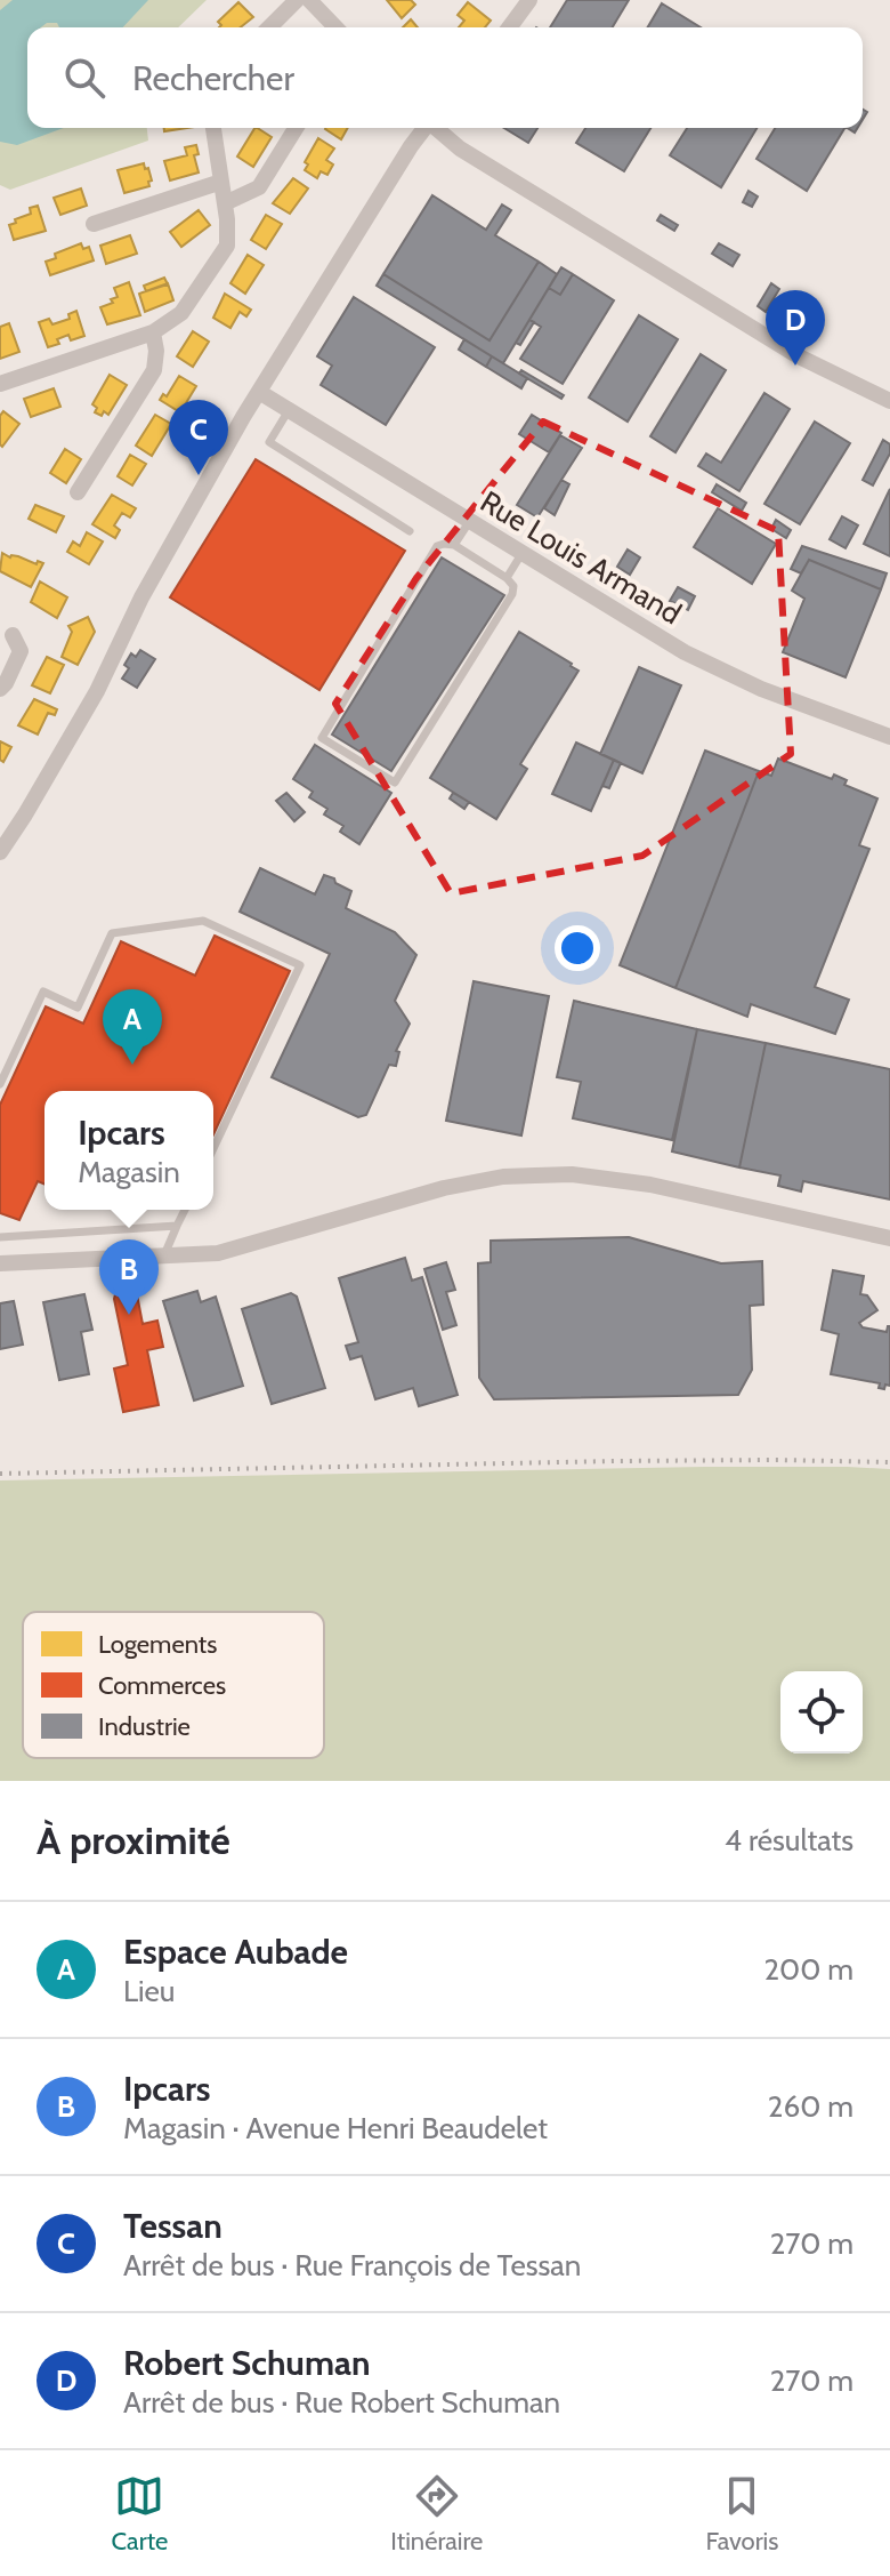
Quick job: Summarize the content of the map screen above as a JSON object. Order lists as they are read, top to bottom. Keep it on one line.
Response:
{"streets":{"street":["Rue Louis Armand"]},"legend":["Logements","Commerces","Industrie"],"page":{"search":"Rechercher","pins":["D","C","A","B"],"popup":["Ipcars","Magasin"],"heading":["À proximité","4 résultats"],"list":[{"mark":"A","name":"Espace Aubade","note":"Lieu","value":"200 m"},{"mark":"B","name":"Ipcars","note":"Magasin · Avenue Henri Beaudelet","value":"260 m"},{"mark":"C","name":"Tessan","note":"Arrêt de bus · Rue François de Tessan","value":"270 m"},{"mark":"D","name":"Robert Schuman","note":"Arrêt de bus · Rue Robert Schuman","value":"270 m"}],"nav":["Carte","Itinéraire","Favoris"]}}
